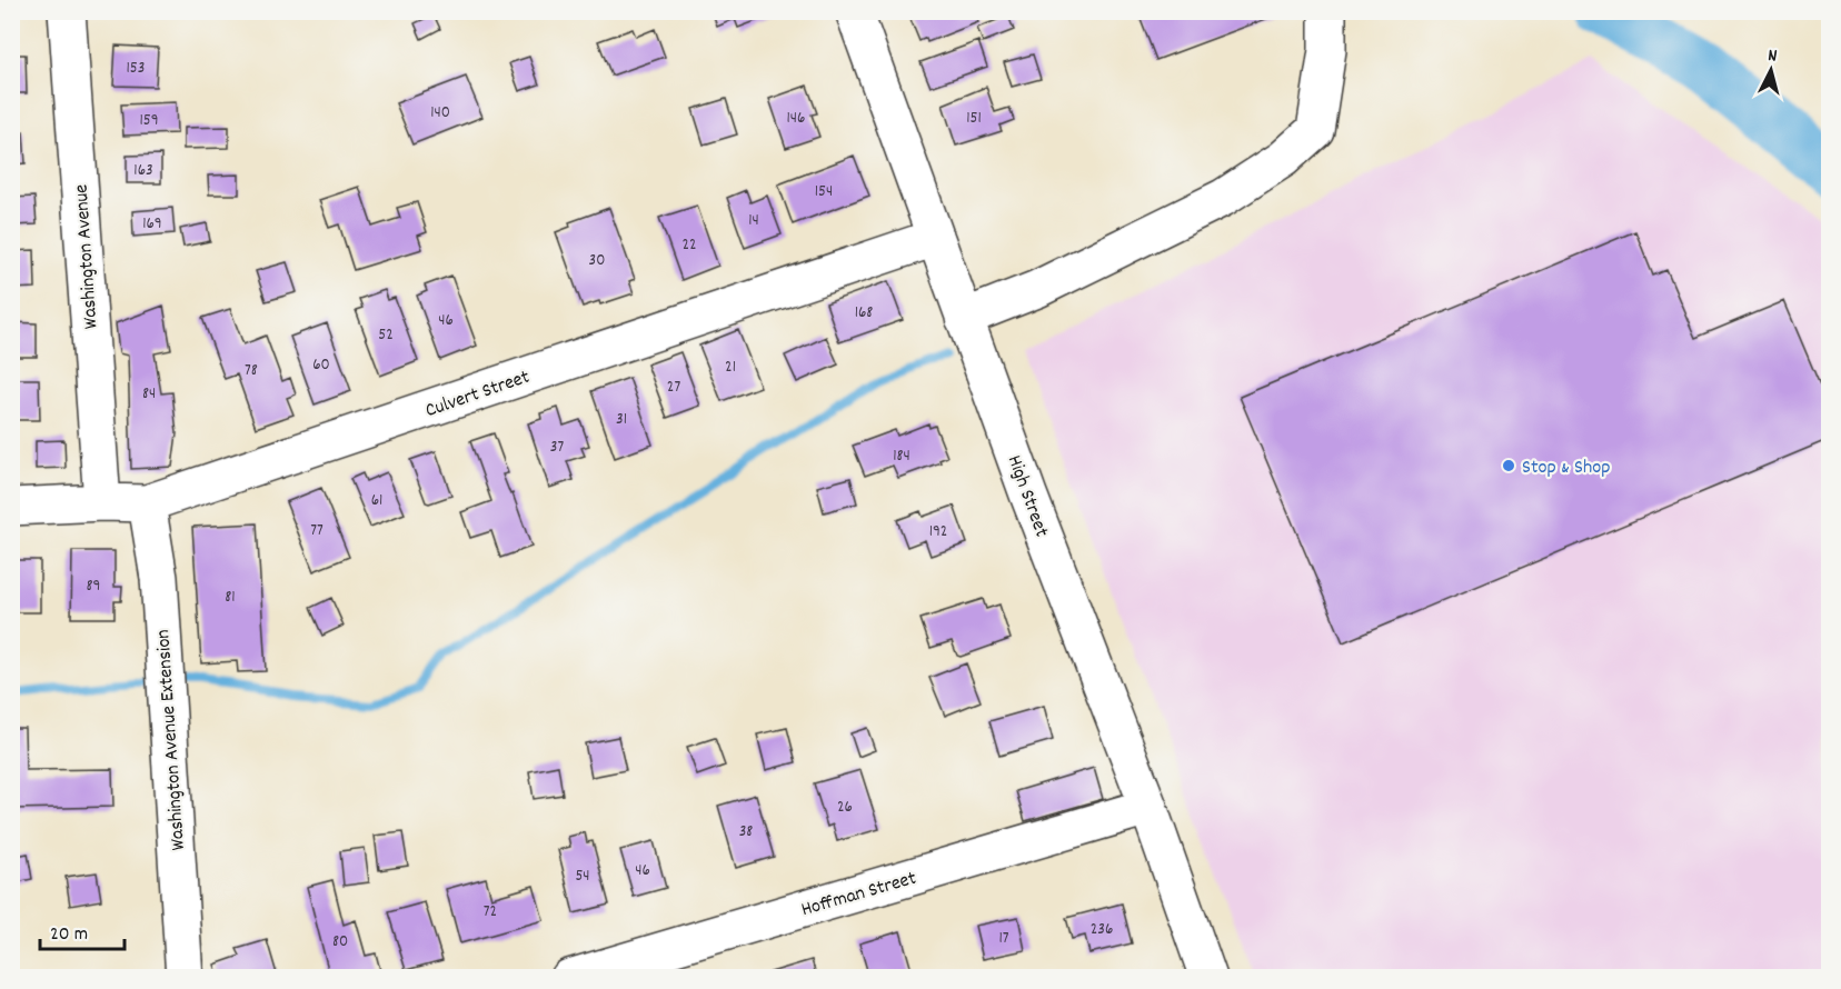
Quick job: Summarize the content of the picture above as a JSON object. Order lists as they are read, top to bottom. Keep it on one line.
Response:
{"streets":{"street":["Washington Avenue","Culvert Street","High Street","Washington Avenue Extension","Hoffman Street"]},"crossings":[["Washington Avenue","Culvert Street"],["Culvert Street","High Street"],["Culvert Street","Washington Avenue Extension"],["High Street","Hoffman Street"]],"places":["Stop & Shop"],"house_numbers":["153","140","146","151","159","163","154","14","169","22","30","168","46","52","60","21","78","27","84","31","37","184","61","77","192","89","81","26","38","46","54","72","236","17","80"],"scale_bar":"20 m","north":"top"}
